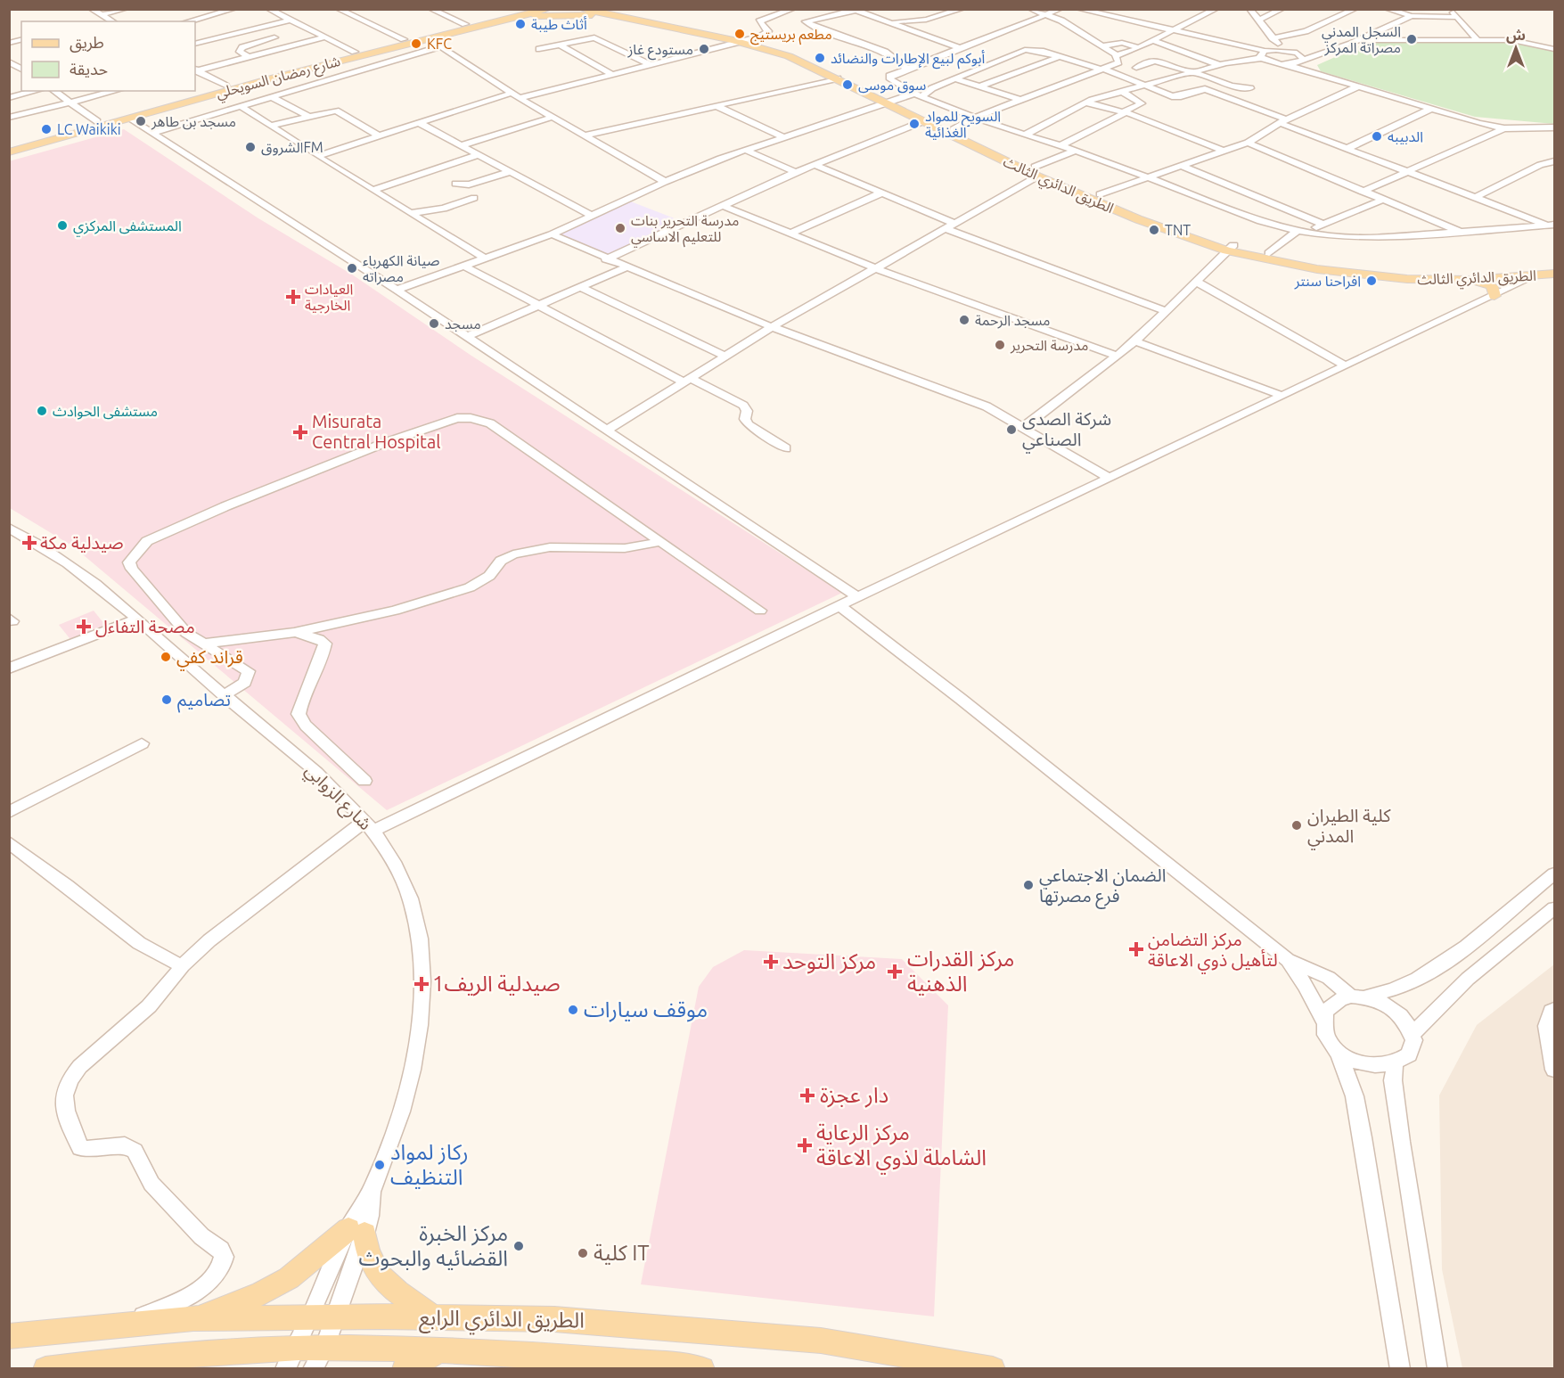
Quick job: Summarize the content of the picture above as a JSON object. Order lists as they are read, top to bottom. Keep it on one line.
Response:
{"streets":{"main road":["شارع رمضان السويحلي","الطريق الدائري الثالث","الطريق الدائري الرابع"],"street":["شارع الزوابي"]},"crossings":[["شارع الزوابي","الطريق الدائري الرابع"]],"places":{"other":["أثاث طيبة","مطعم بريستيج","السجل المدني مصراتة المركز","KFC","مستودع غاز","أبوكم لبيع الإطارات والنضائد","سوق موسى","مسجد بن طاهر","السويح للمواد الغذائية","LC Waikiki","الدبيبه","الشروقFM","المستشفى المركزي","مدرسة التحرير بنات للتعليم الاساسي","TNT","صيانة الكهرباء مصراته","افراحنا سنتر","مسجد الرحمة","مسجد","مدرسة التحرير","مستشفى الحوادث","شركة الصدى الصناعي","قراند كفي","تصاميم","كلية الطيران المدني","الضمان الاجتماعي فرع مصرتها","موقف سيارات","ركاز لمواد التنظيف","مركز الخبرة القضائيه والبحوث","كلية IT"],"health":["العيادات الخارجية","Misurata Central Hospital","صيدلية مكة","مصحة التفاءل","مركز التضامن لتأهيل ذوي الاعاقة","مركز التوحد","مركز القدرات الذهنية","صيدلية الريف1","دار عجزة","مركز الرعاية الشاملة لذوي الاعاقة"]},"legend":["طريق","حديقة"],"north":"top"}
